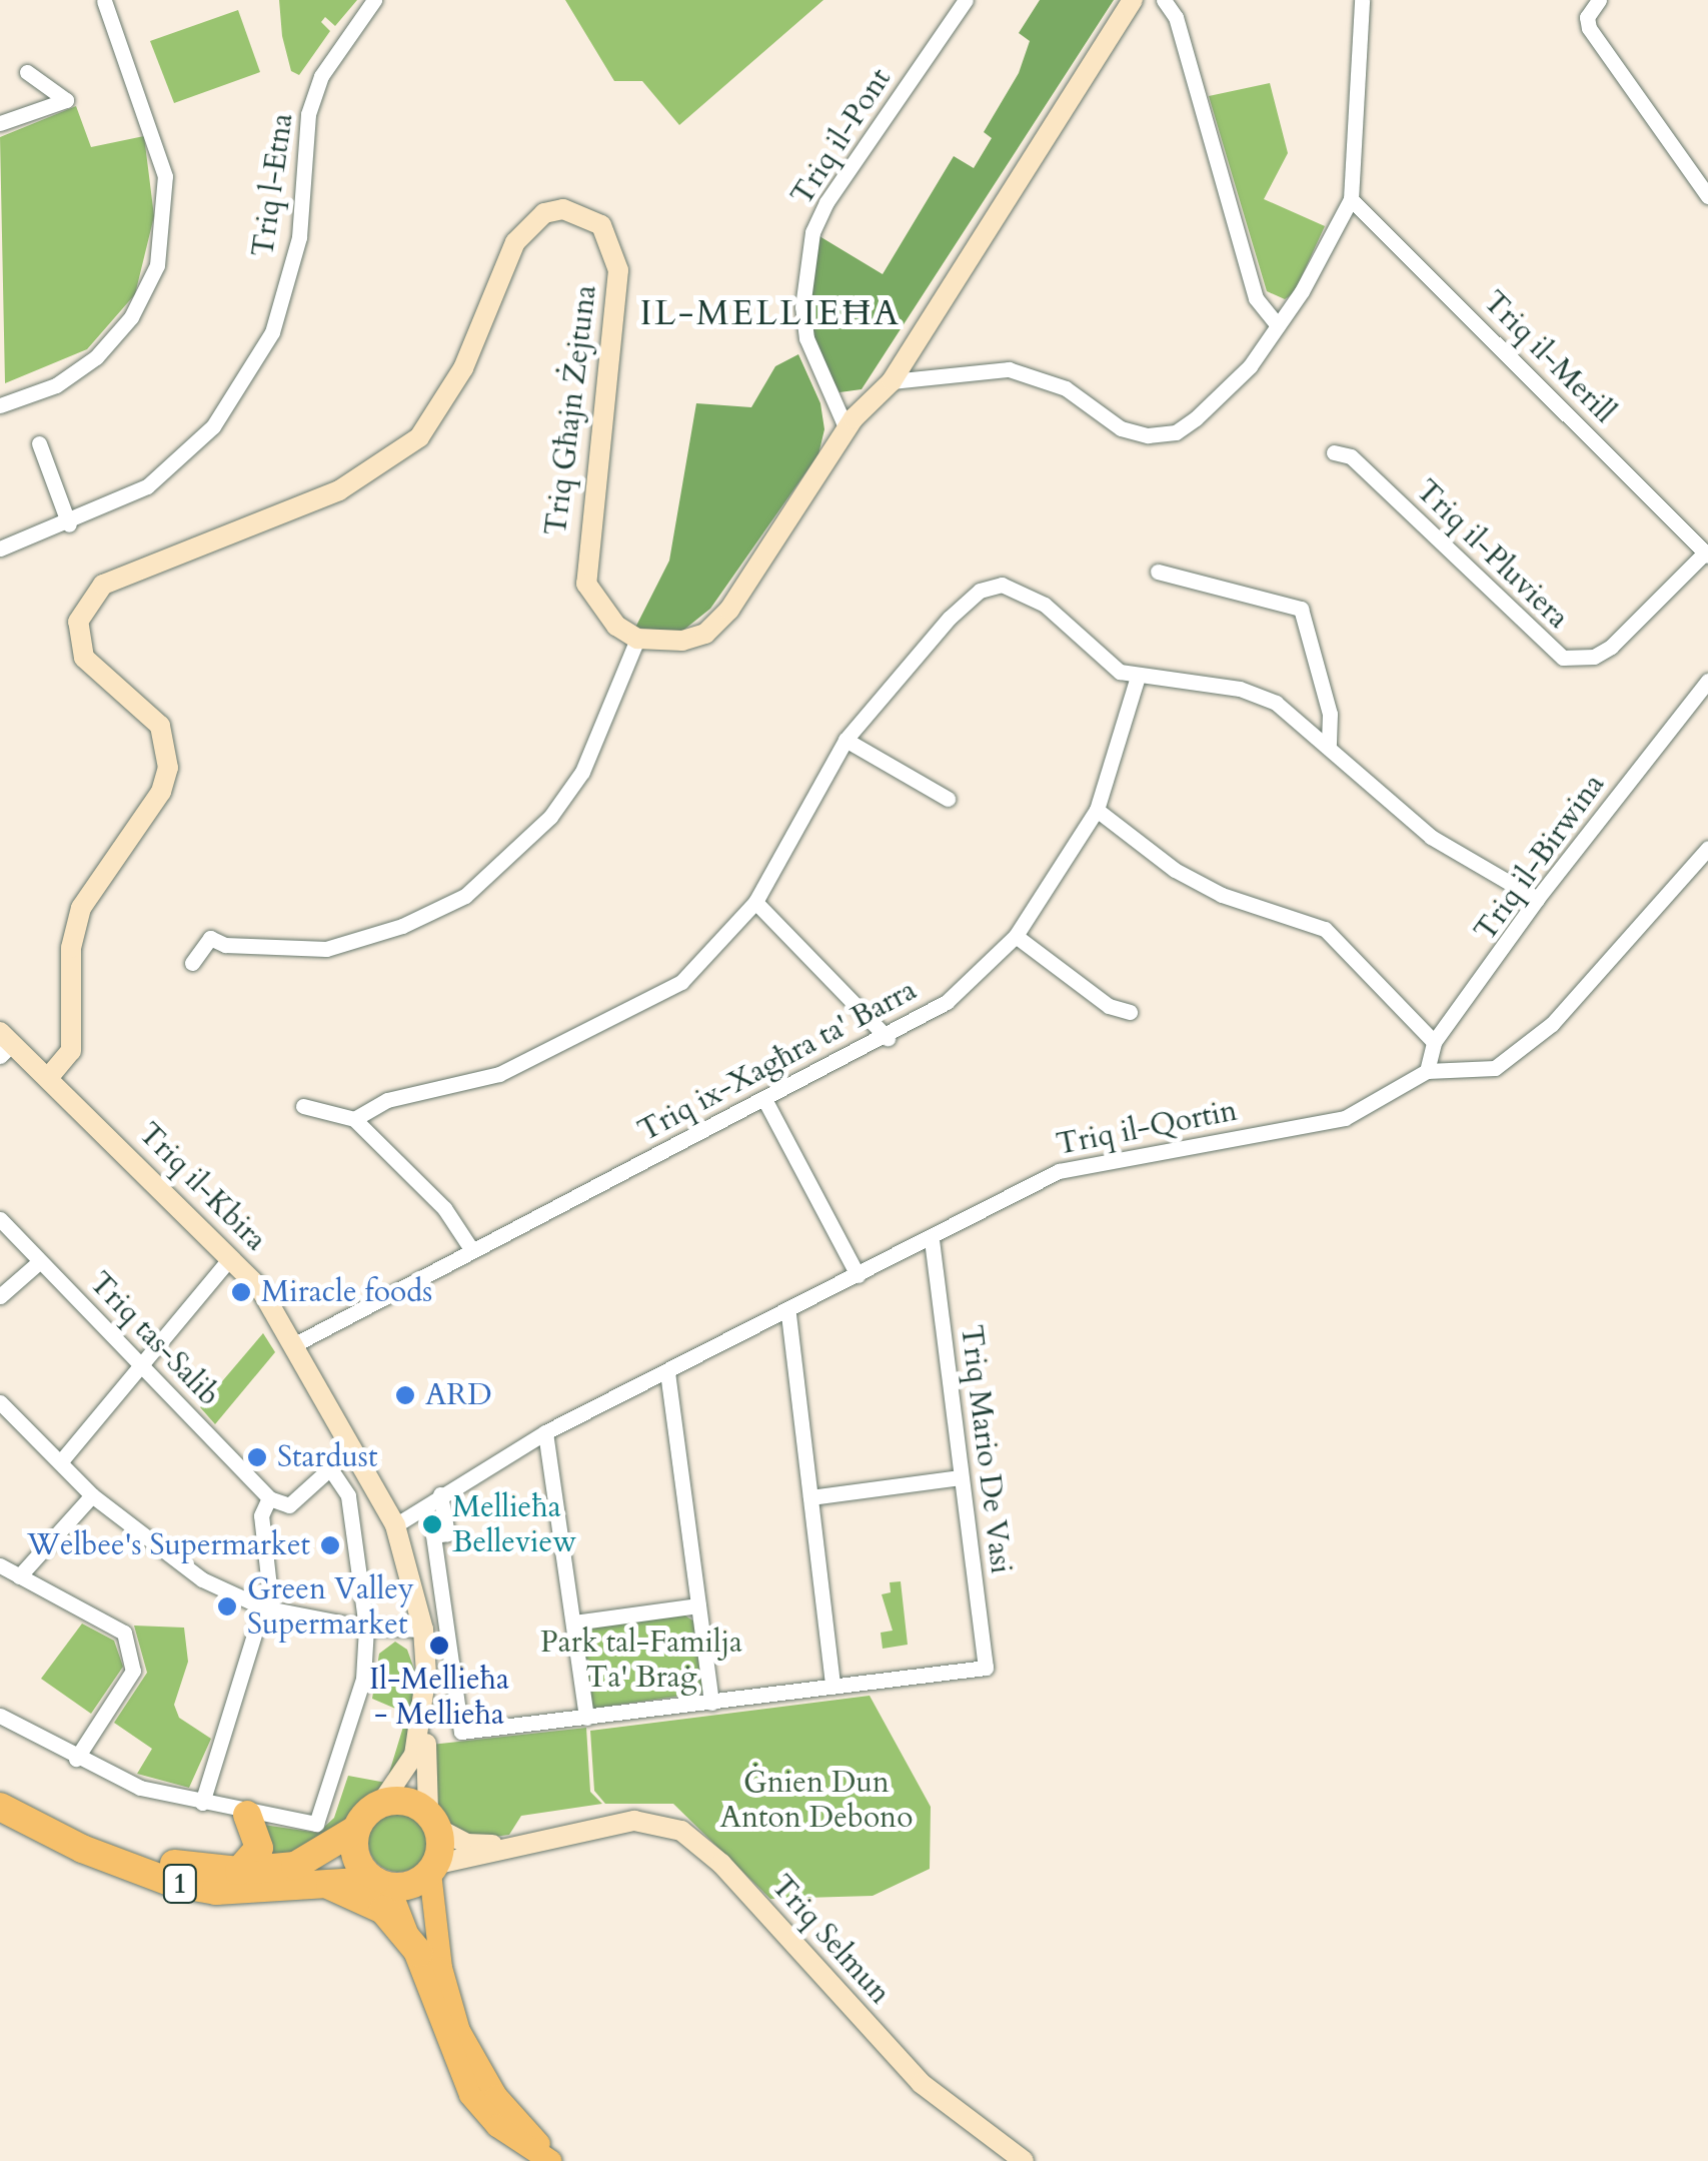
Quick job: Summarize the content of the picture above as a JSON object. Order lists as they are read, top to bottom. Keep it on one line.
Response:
{"streets":{"highway":["1"],"street":["Triq il-Pont","Triq l-Etna","Triq il-Merill","Triq Għajn Żejtuna","Triq il-Pluviera","Triq il-Birwina","Triq ix-Xagħra ta' Barra","Triq il-Qortin","Triq il-Kbira","Triq tas-Salib","Triq Mario De Vasi","Triq Selmun"]},"crossings":[["Triq il-Merill","Triq il-Pluviera"],["Triq Għajn Żejtuna","Triq il-Kbira"],["Triq il-Birwina","Triq il-Qortin"],["Triq ix-Xagħra ta' Barra","Triq il-Kbira"],["Triq il-Qortin","Triq il-Kbira"],["Triq il-Qortin","Triq Mario De Vasi"],["Triq il-Kbira","1"],["Triq il-Kbira","Triq Selmun"],["1","Triq Selmun"]],"districts":["IL-MELLIEĦA"],"parks":["Park tal-Familja Ta' Braġ","Ġnien Dun Anton Debono"],"places":["Miracle foods","ARD","Stardust","Mellieħa Belleview","Welbee's Supermarket","Green Valley Supermarket","Il-Mellieħa - Mellieħa"]}
